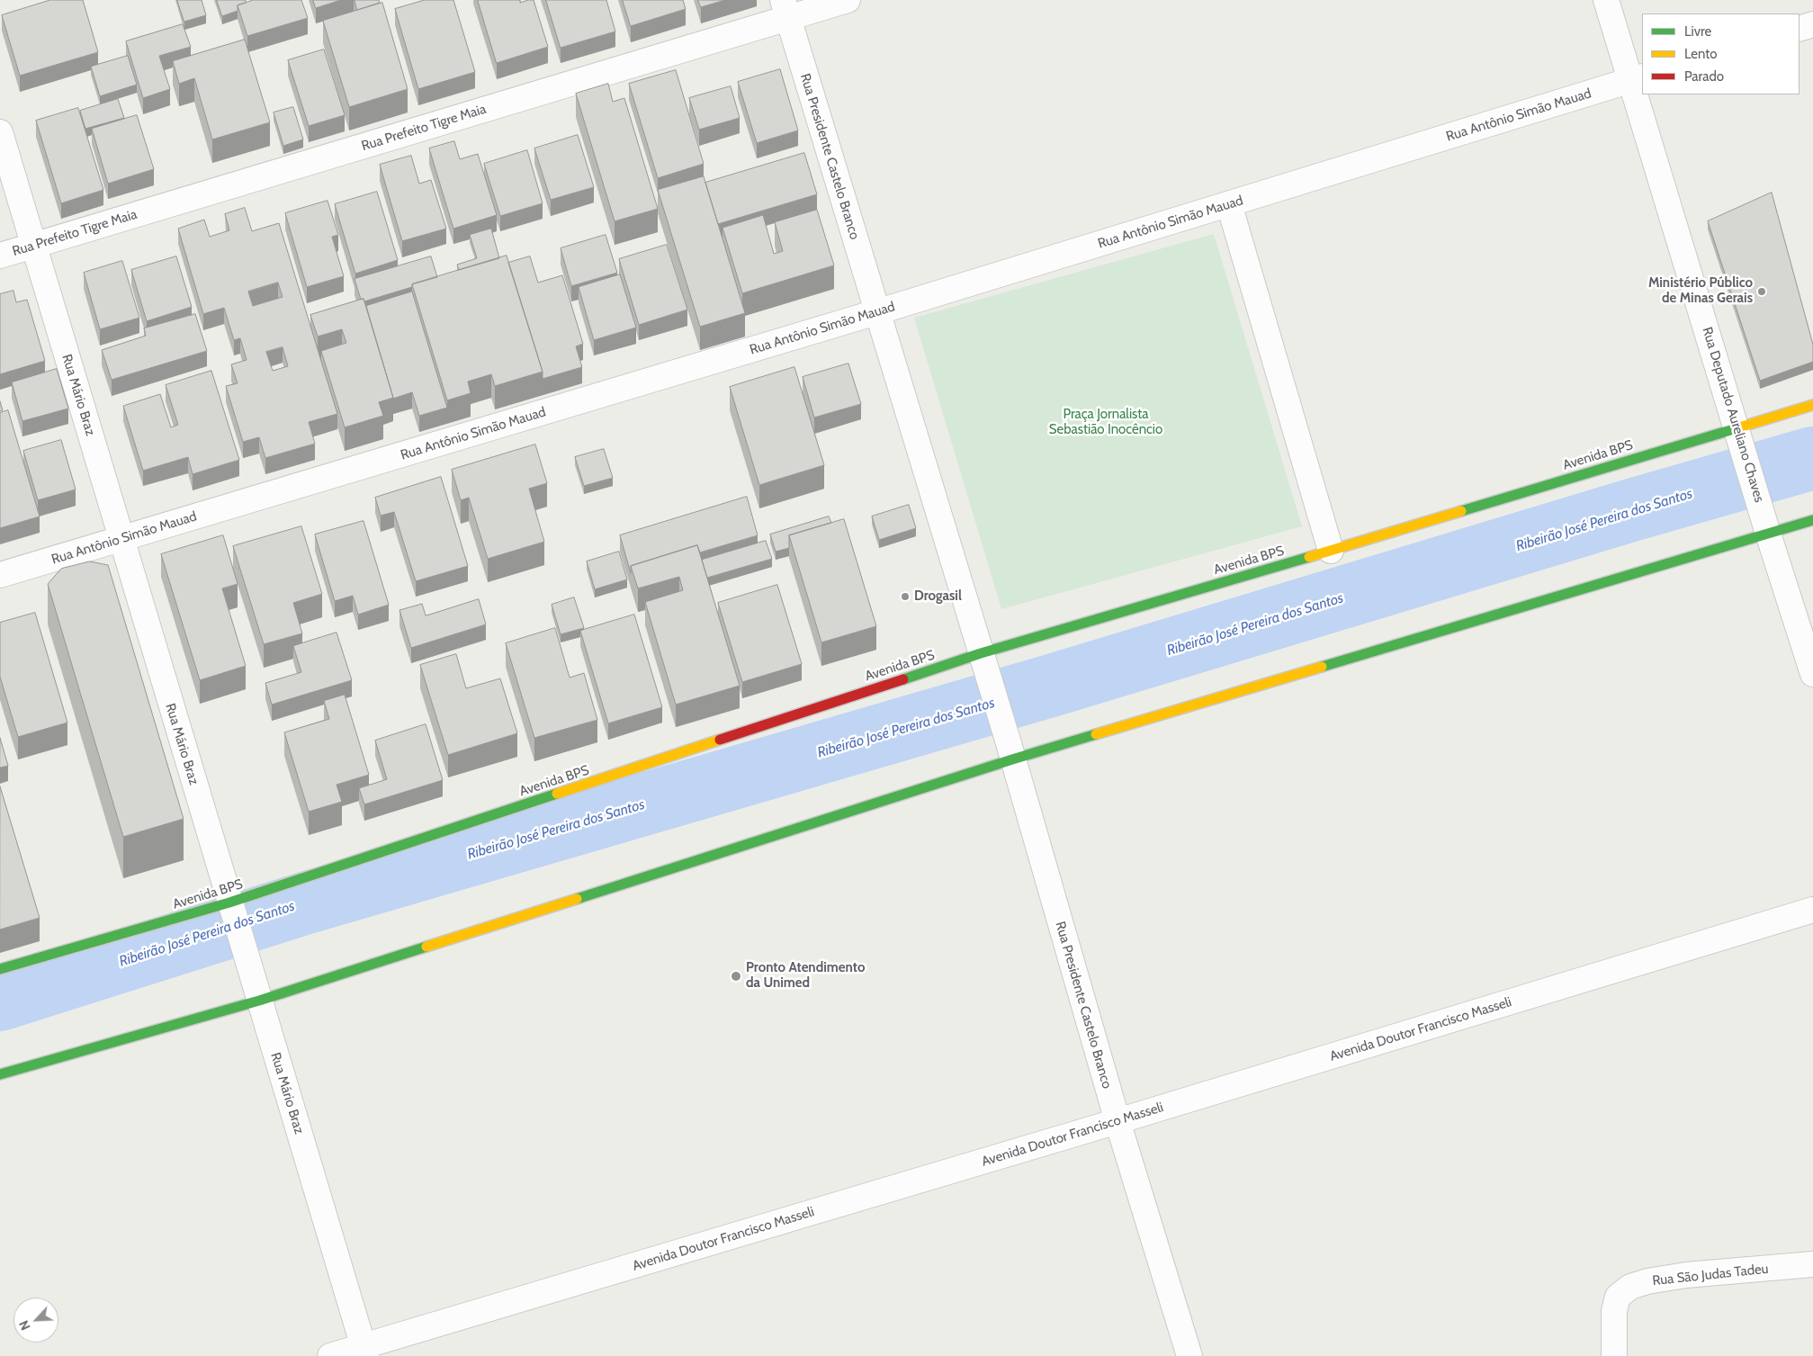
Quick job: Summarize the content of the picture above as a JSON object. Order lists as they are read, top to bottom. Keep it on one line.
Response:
{"streets":{"main road":["Avenida BPS"],"street":["Rua Antônio Simão Mauad","Rua Prefeito Tigre Maia","Rua Presidente Castelo Branco","Rua Mário Braz","Rua Deputado Aureliano Chaves","Avenida Doutor Francisco Masseli","Rua São Judas Tadeu"]},"crossings":[["Rua Antônio Simão Mauad","Rua Presidente Castelo Branco"],["Rua Antônio Simão Mauad","Rua Mário Braz"],["Rua Antônio Simão Mauad","Rua Deputado Aureliano Chaves"],["Rua Prefeito Tigre Maia","Rua Presidente Castelo Branco"],["Rua Prefeito Tigre Maia","Rua Mário Braz"],["Rua Presidente Castelo Branco","Avenida BPS"],["Rua Presidente Castelo Branco","Avenida Doutor Francisco Masseli"],["Rua Mário Braz","Avenida BPS"],["Rua Mário Braz","Avenida Doutor Francisco Masseli"],["Rua Deputado Aureliano Chaves","Avenida BPS"]],"water":["Ribeirão José Pereira dos Santos"],"parks":["Praça Jornalista Sebastião Inocêncio"],"places":["Ministério Público de Minas Gerais","Drogasil","Pronto Atendimento da Unimed"],"legend":["Livre","Lento","Parado"],"north":"bottom left"}
